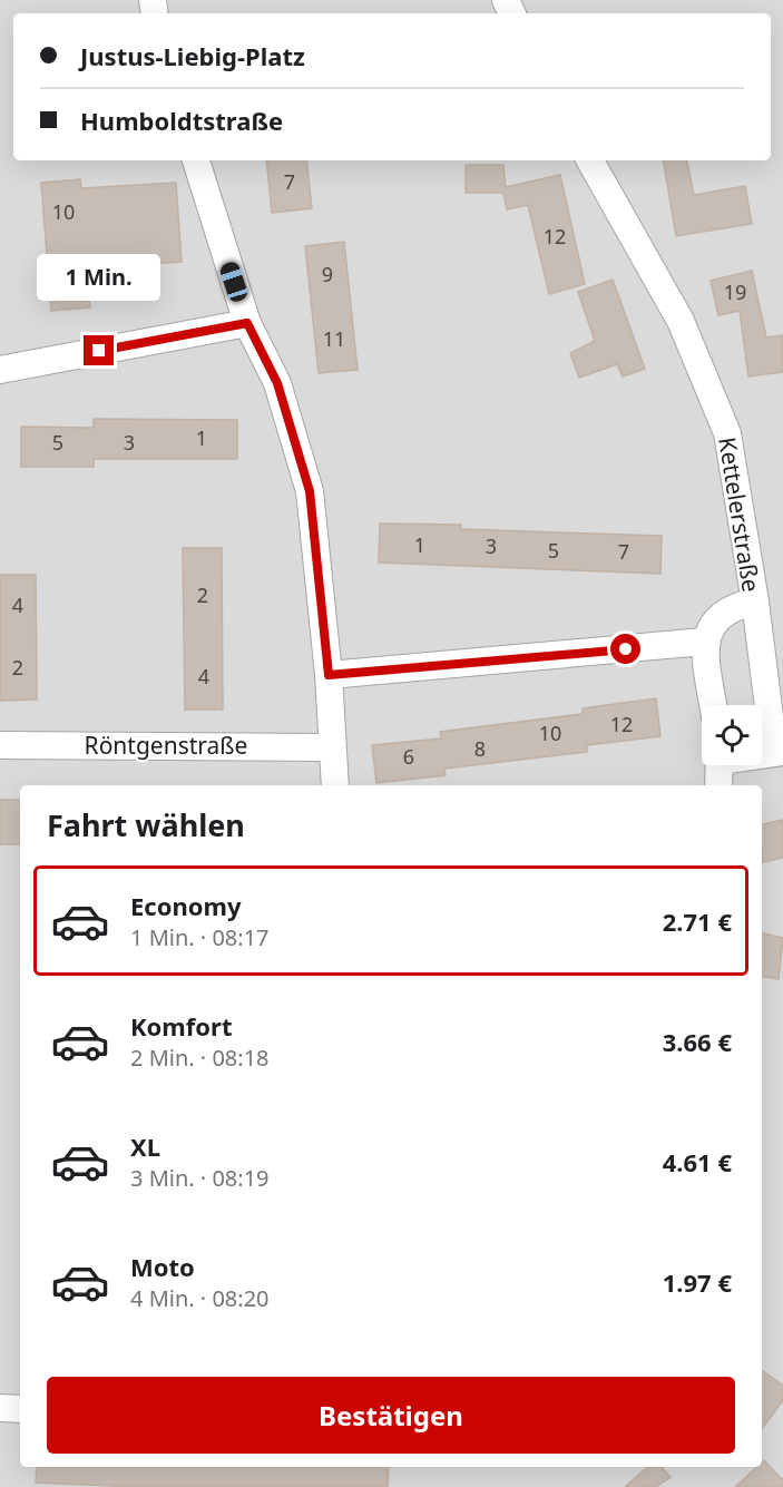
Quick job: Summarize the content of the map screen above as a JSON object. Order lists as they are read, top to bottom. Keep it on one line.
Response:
{"streets":{"street":["Kettelerstraße","Röntgenstraße"]},"house_numbers":["7","10","12","9","19","11","1","5","3","1","3","5","7","2","4","2","4","12","10","8","6"],"page":{"banner":["Justus-Liebig-Platz","Humboldtstraße"],"bubble":"1 Min.","heading":"Fahrt wählen","list":[{"name":"Economy","note":"1 Min. · 08:17","value":"2.71 €"},{"name":"Komfort","note":"2 Min. · 08:18","value":"3.66 €"},{"name":"XL","note":"3 Min. · 08:19","value":"4.61 €"},{"name":"Moto","note":"4 Min. · 08:20","value":"1.97 €"}],"buttons":"Bestätigen"}}
